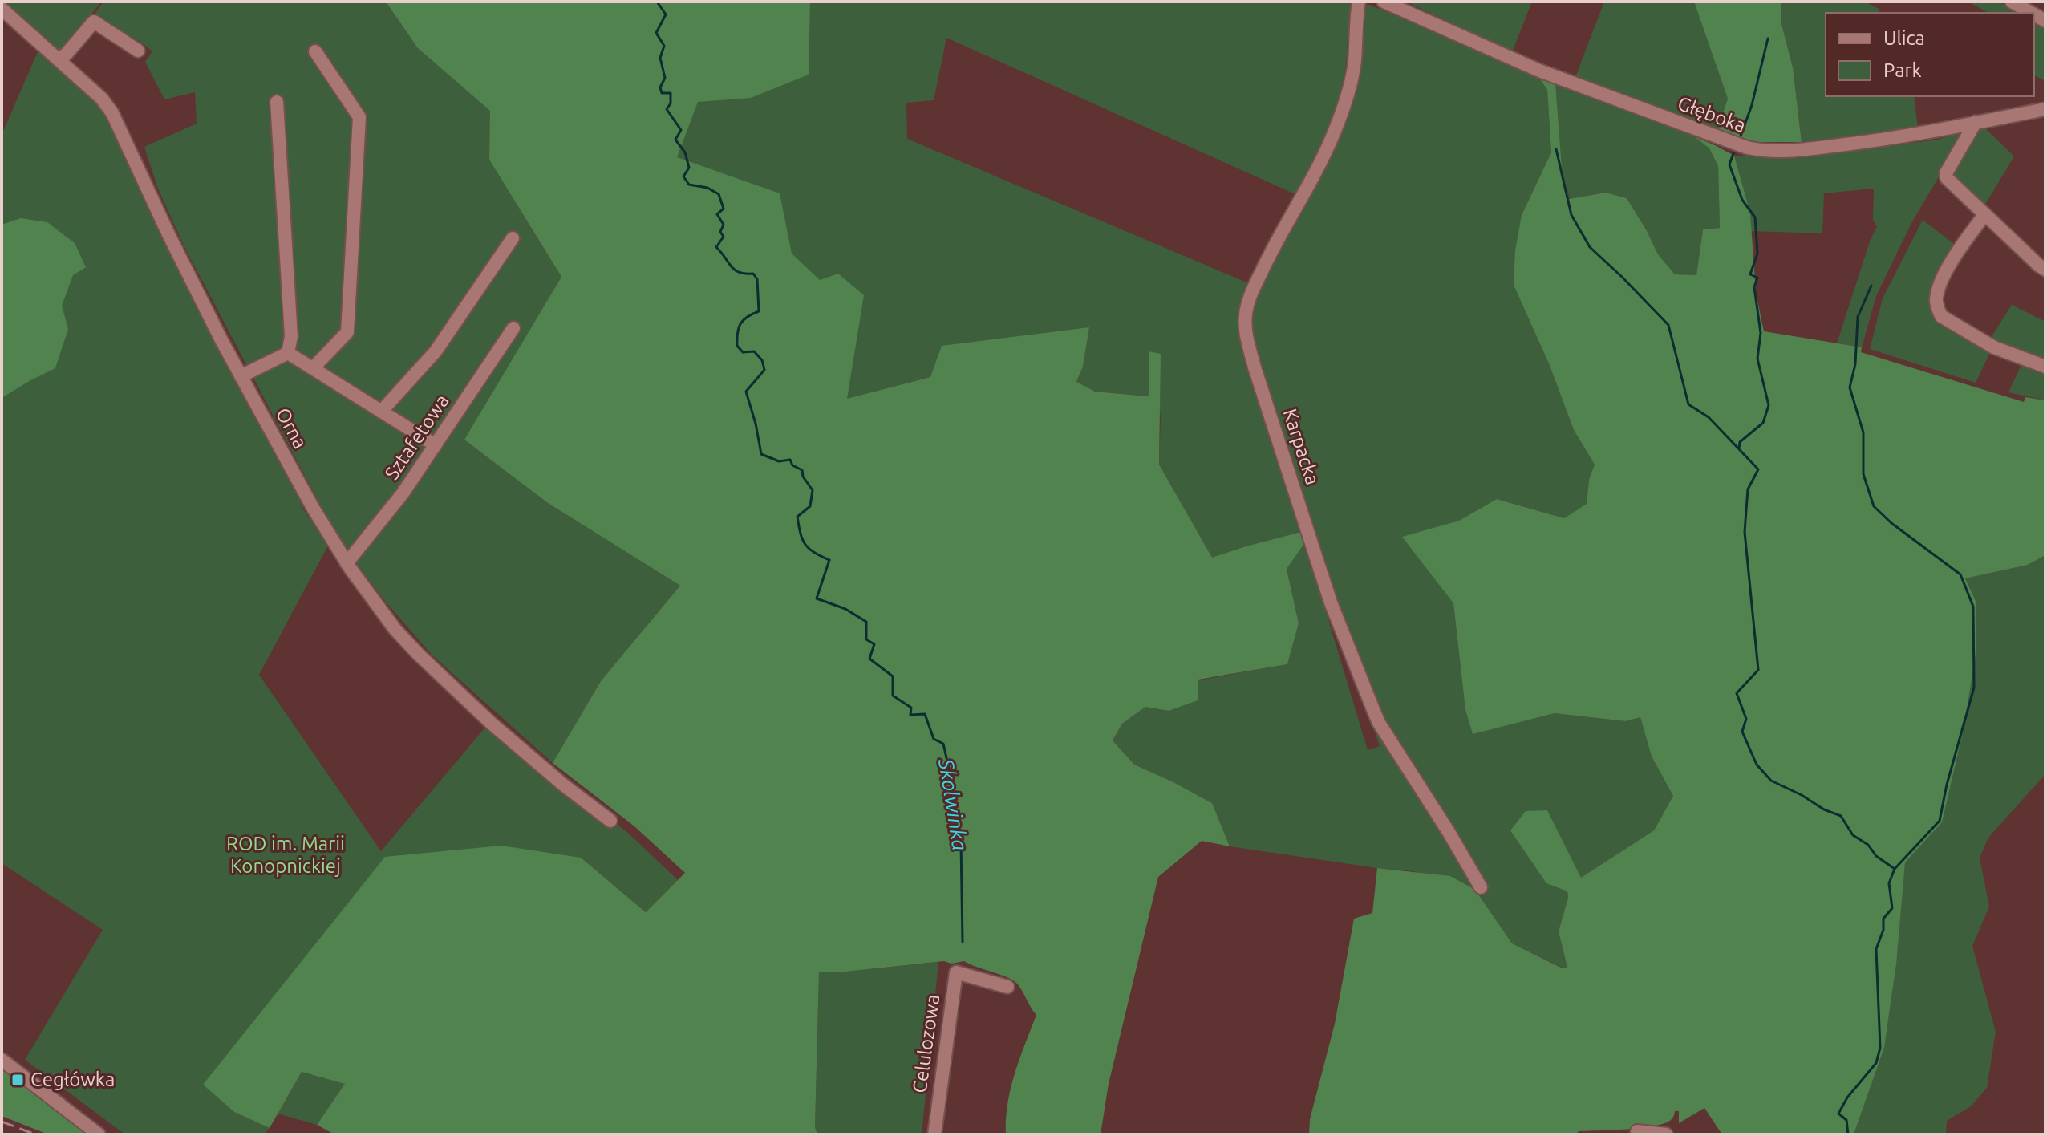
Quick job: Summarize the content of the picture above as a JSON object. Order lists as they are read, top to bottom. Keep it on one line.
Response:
{"streets":{"street":["Głęboka","Orna","Sztafetowa","Karpacka","Celulozowa"]},"crossings":[["Orna","Sztafetowa"]],"water":["Skolwinka"],"parks":["ROD im. Marii Konopnickiej"],"places":{"transit":["Cegłówka"]},"legend":["Ulica","Park"]}
